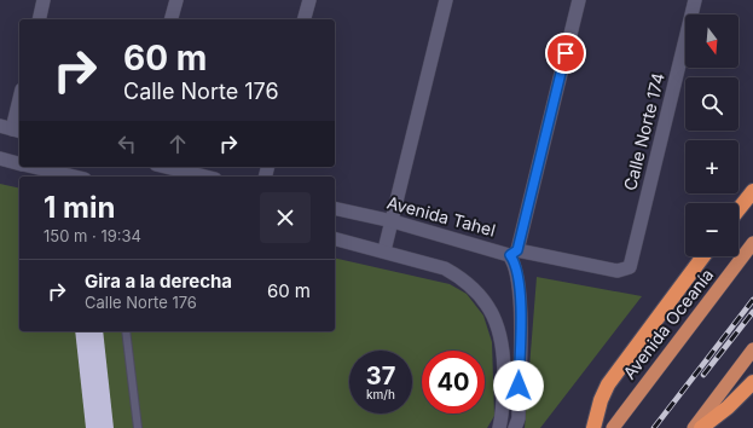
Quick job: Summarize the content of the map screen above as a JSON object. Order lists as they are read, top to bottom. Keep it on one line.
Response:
{"streets":{"highway":["Avenida Oceanía"],"street":["Calle Norte 174","Avenida Tahel"]},"crossings":[["Calle Norte 174","Avenida Tahel"]],"north":"bottom","page":{"map_buttons":["+","−"],"turn":["60 m","Calle Norte 176"],"heading":["1 min","150 m · 19:34"],"list":[{"name":"Gira a la derecha","note":"Calle Norte 176","value":"60 m"}],"speed":"37 km/h","limit":"40"}}
